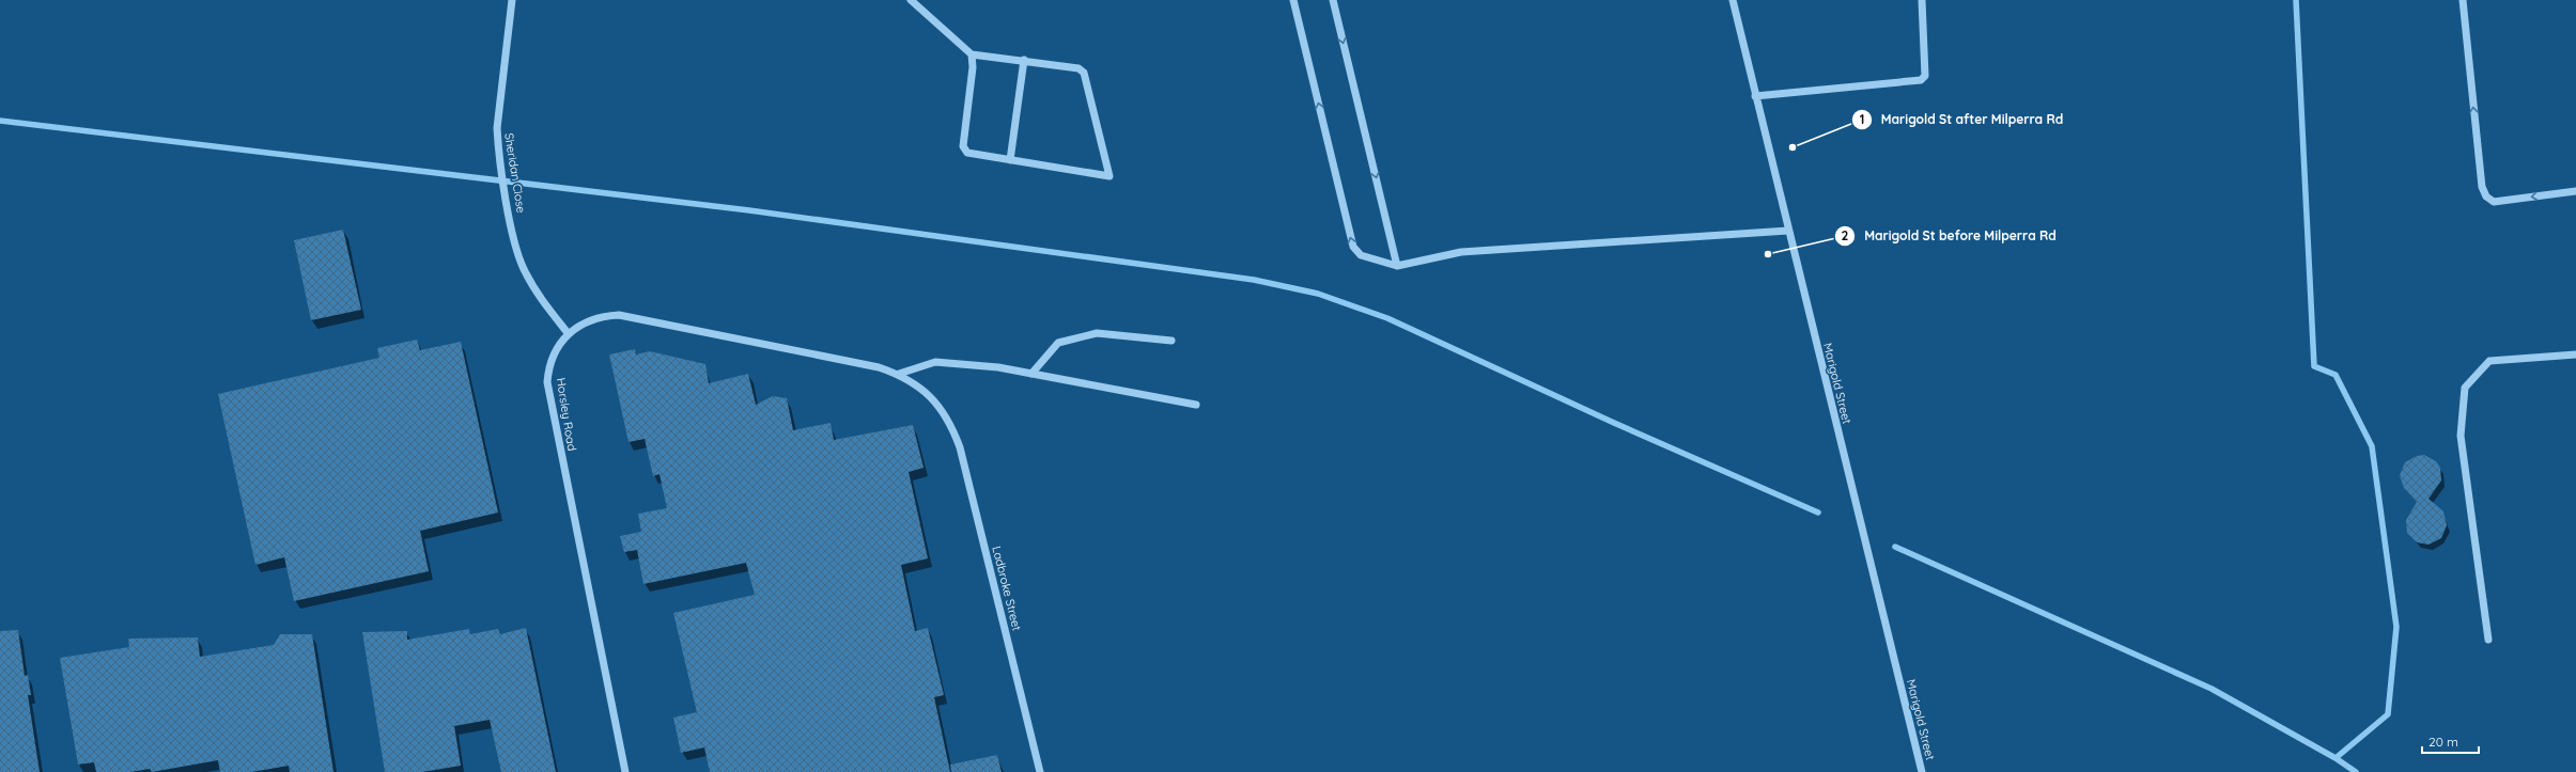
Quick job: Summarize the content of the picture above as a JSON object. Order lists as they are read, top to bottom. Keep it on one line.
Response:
{"streets":{"street":["Sheridan Close","Marigold Street","Horsley Road","Ladbroke Street"]},"crossings":[["Sheridan Close","Horsley Road"],["Horsley Road","Ladbroke Street"]],"places":["Marigold St after Milperra Rd","Marigold St before Milperra Rd"],"scale_bar":"20 m"}
